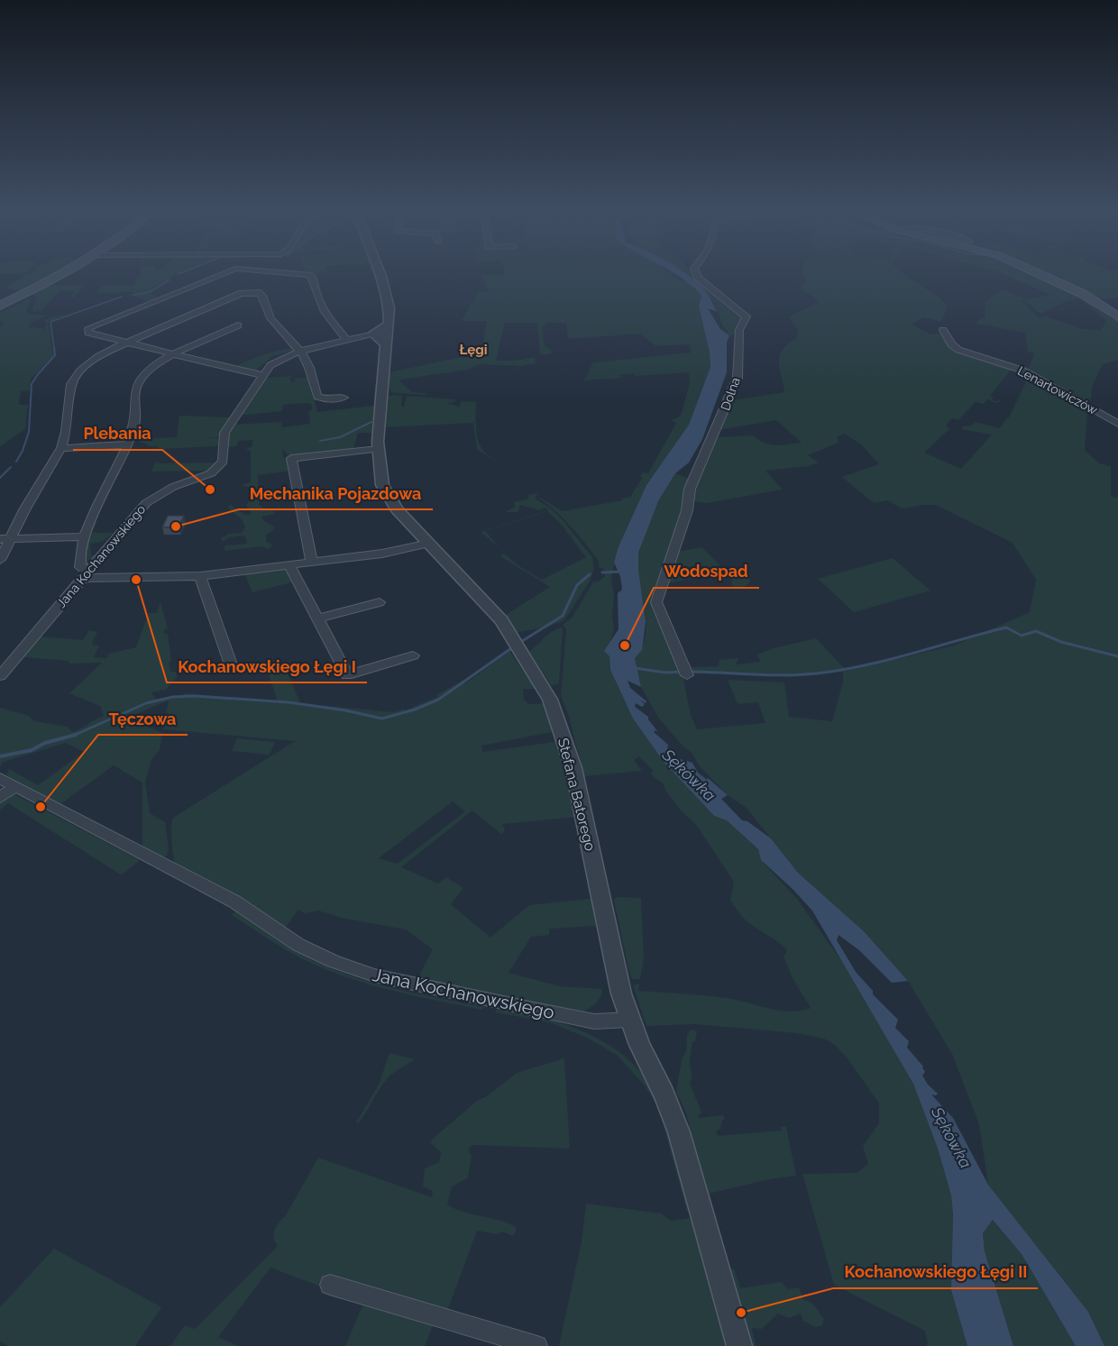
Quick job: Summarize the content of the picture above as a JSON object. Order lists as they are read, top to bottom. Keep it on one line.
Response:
{"streets":{"street":["Lenartowiczów","Dolna","Jana Kochanowskiego","Stefana Batorego"]},"crossings":[["Jana Kochanowskiego","Stefana Batorego"]],"districts":["Łęgi"],"water":["Sękówka"],"places":["Plebania","Mechanika Pojazdowa","Kochanowskiego Łęgi I","Wodospad","Tęczowa","Kochanowskiego Łęgi II"]}
